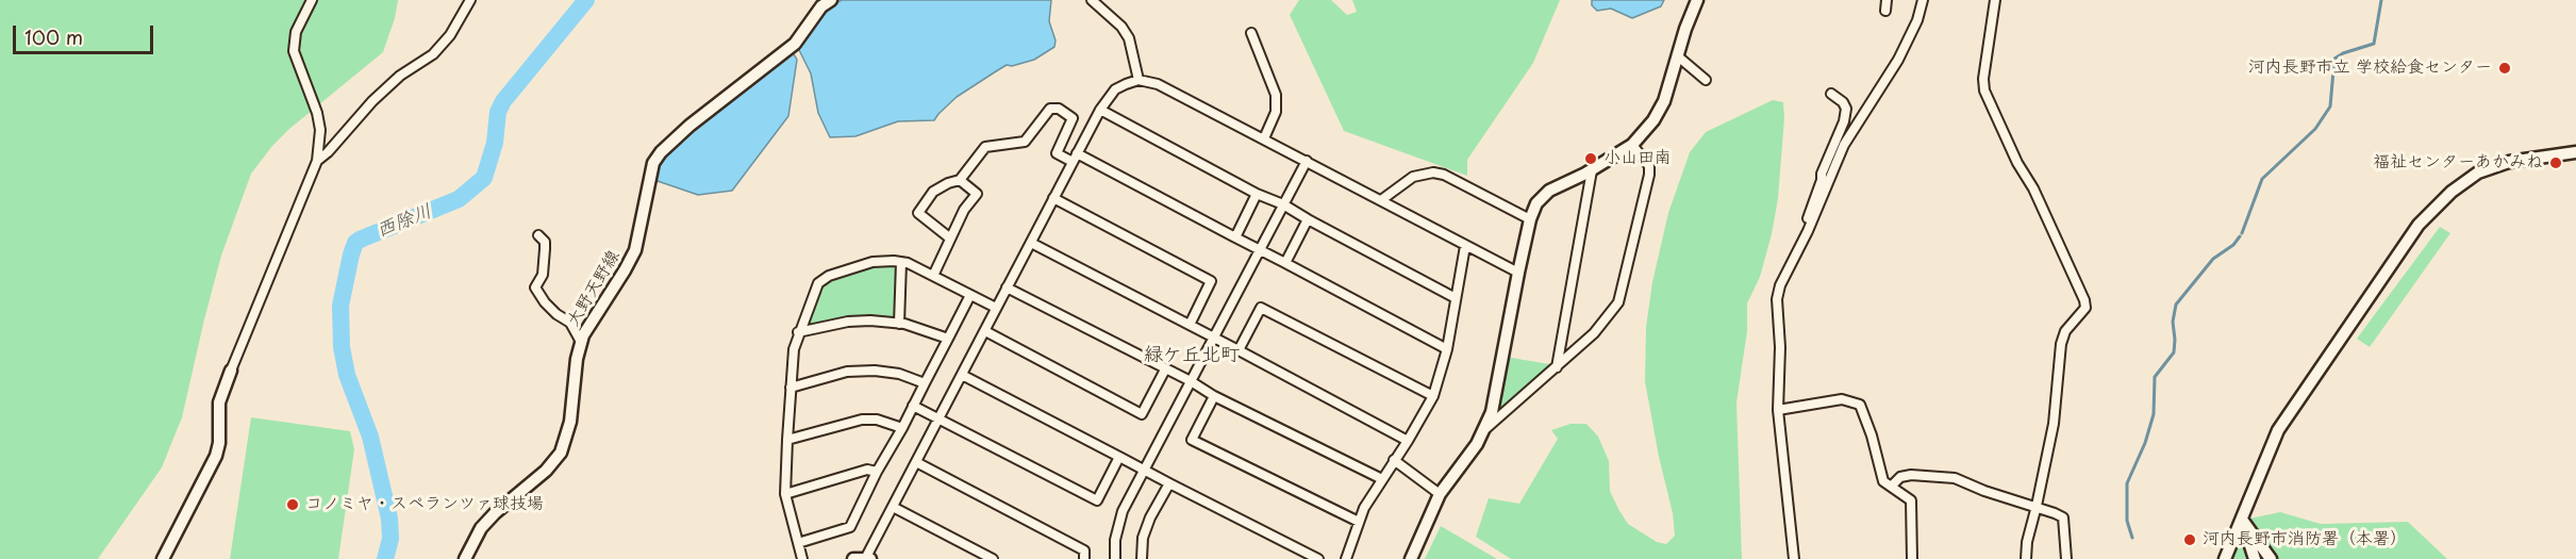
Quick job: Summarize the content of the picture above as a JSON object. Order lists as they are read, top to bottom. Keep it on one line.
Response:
{"streets":{"street":["大野天野線"]},"districts":["緑ケ丘北町"],"water":["西除川"],"places":["河内長野市立 学校給食センター","小山田南","福祉センターあかみね","コノミヤ・スペランツァ球技場","河内長野市消防署（本署）"],"scale_bar":"100 m"}
